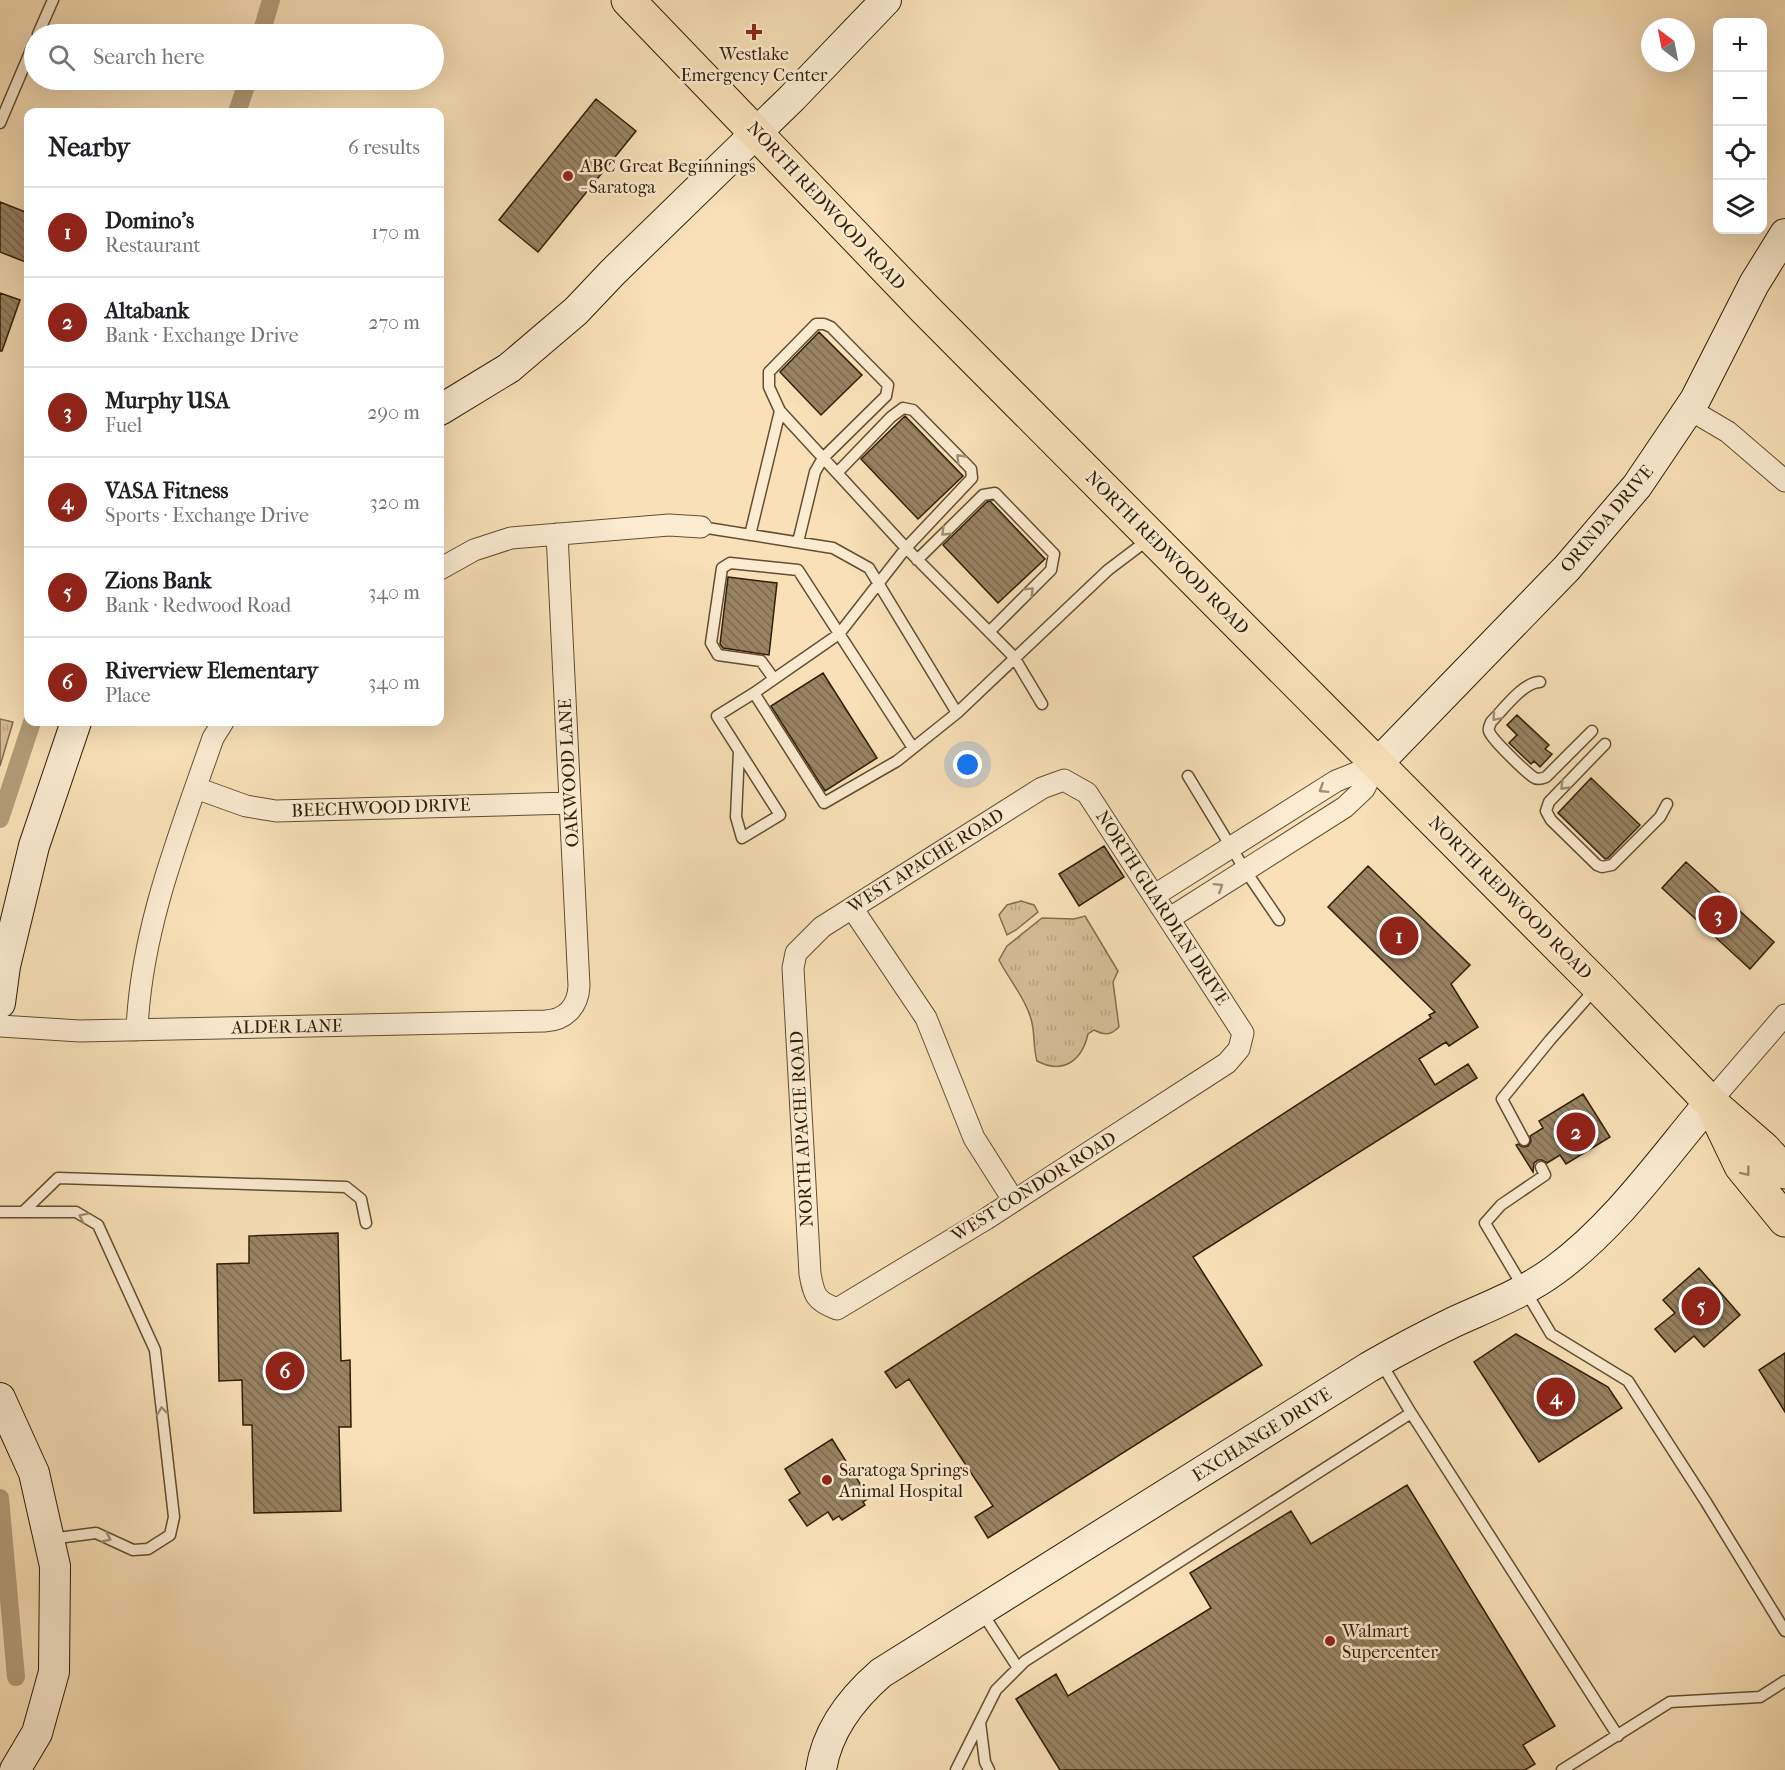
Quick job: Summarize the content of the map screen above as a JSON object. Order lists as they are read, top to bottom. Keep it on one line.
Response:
{"streets":{"main road":["NORTH REDWOOD ROAD"],"street":["ORINDA DRIVE","OAKWOOD LANE","BEECHWOOD DRIVE","WEST APACHE ROAD","NORTH GUARDIAN DRIVE","ALDER LANE","NORTH APACHE ROAD","WEST CONDOR ROAD","EXCHANGE DRIVE"]},"crossings":[["NORTH REDWOOD ROAD","ORINDA DRIVE"],["NORTH REDWOOD ROAD","EXCHANGE DRIVE"],["OAKWOOD LANE","BEECHWOOD DRIVE"],["OAKWOOD LANE","ALDER LANE"],["WEST APACHE ROAD","NORTH GUARDIAN DRIVE"],["WEST APACHE ROAD","NORTH APACHE ROAD"],["NORTH GUARDIAN DRIVE","WEST CONDOR ROAD"],["NORTH APACHE ROAD","WEST CONDOR ROAD"]],"places":{"health":["Westlake Emergency Center"],"other":["ABC Great Beginnings - Saratoga","Saratoga Springs Animal Hospital","Walmart Supercenter"]},"north":"top left","page":{"map_buttons":["+","−"],"search":"Search here","heading":["Nearby","6 results"],"list":[{"mark":"1","name":"Domino's","note":"Restaurant","value":"170 m"},{"mark":"2","name":"Altabank","note":"Bank · Exchange Drive","value":"270 m"},{"mark":"3","name":"Murphy USA","note":"Fuel","value":"290 m"},{"mark":"4","name":"VASA Fitness","note":"Sports · Exchange Drive","value":"320 m"},{"mark":"5","name":"Zions Bank","note":"Bank · Redwood Road","value":"340 m"},{"mark":"6","name":"Riverview Elementary","note":"Place","value":"340 m"}],"pins":["3","1","2","5","6","4"]}}
